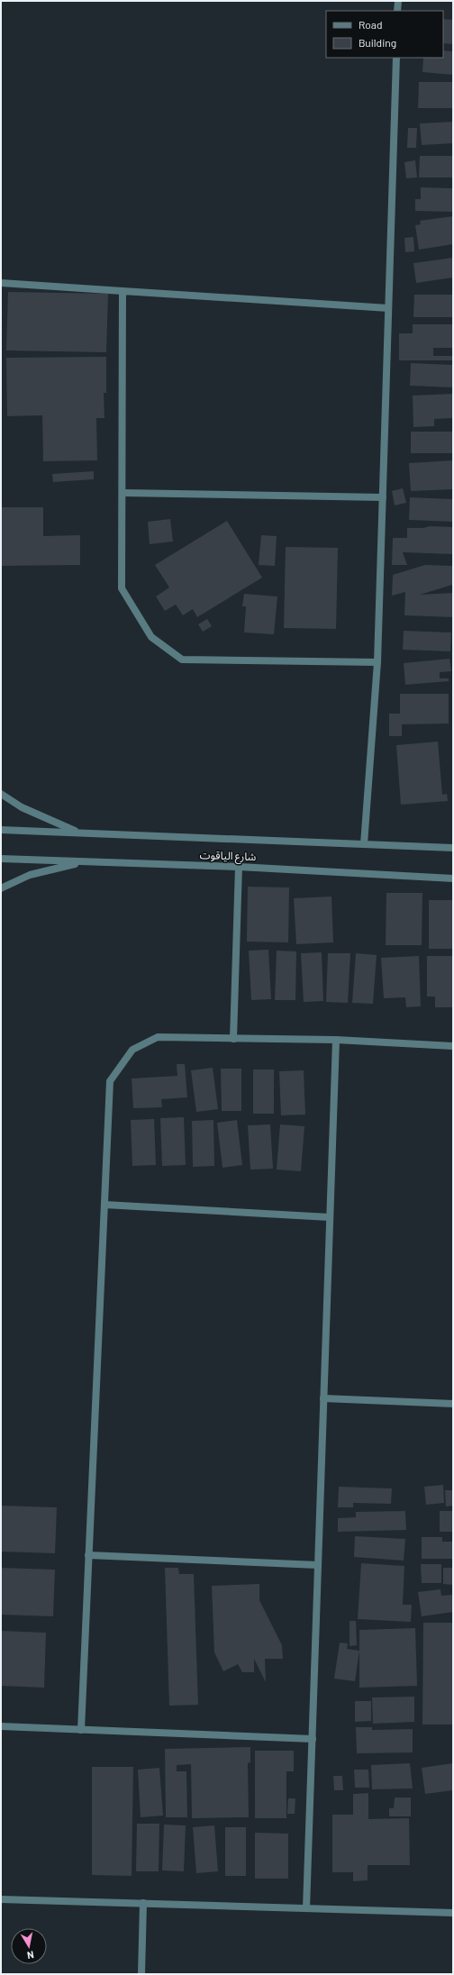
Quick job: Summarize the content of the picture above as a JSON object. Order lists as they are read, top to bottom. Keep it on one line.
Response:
{"streets":{"street":["شارع الياقوت"]},"legend":["Road","Building"],"north":"bottom"}
